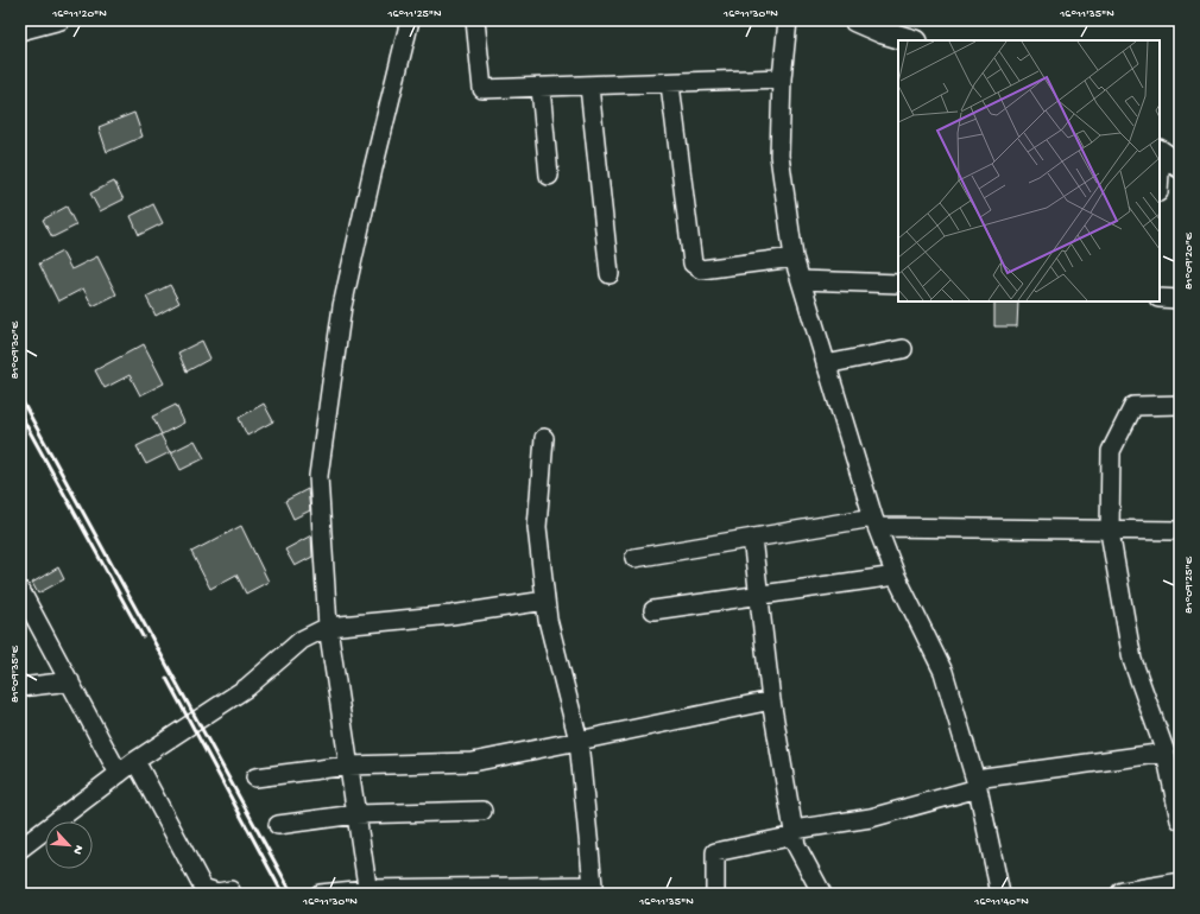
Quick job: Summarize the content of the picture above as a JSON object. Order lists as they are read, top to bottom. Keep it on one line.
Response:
{"north":"bottom right","coordinates":["16°11'20\"N","16°11'25\"N","16°11'30\"N","16°11'35\"N","81°09'20\"E","81°09'30\"E","81°09'25\"E","81°09'35\"E","16°11'40\"N"]}
